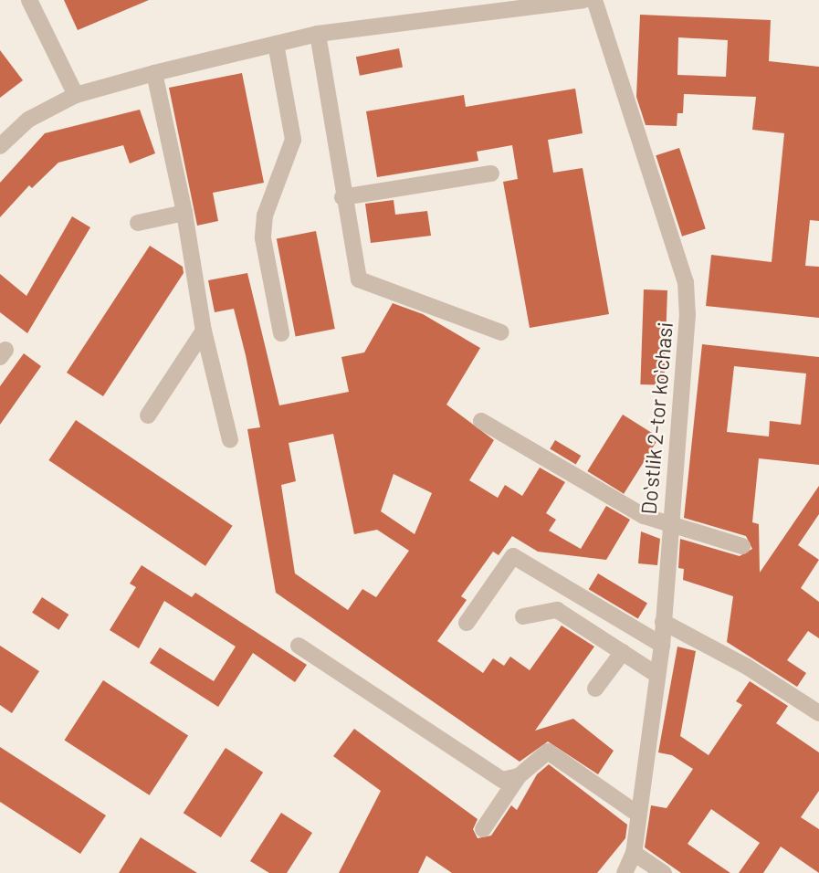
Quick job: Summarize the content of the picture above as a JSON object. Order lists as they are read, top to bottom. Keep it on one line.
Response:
{"streets":{"street":["Doʻstlik 2-tor koʻchasi"]}}
